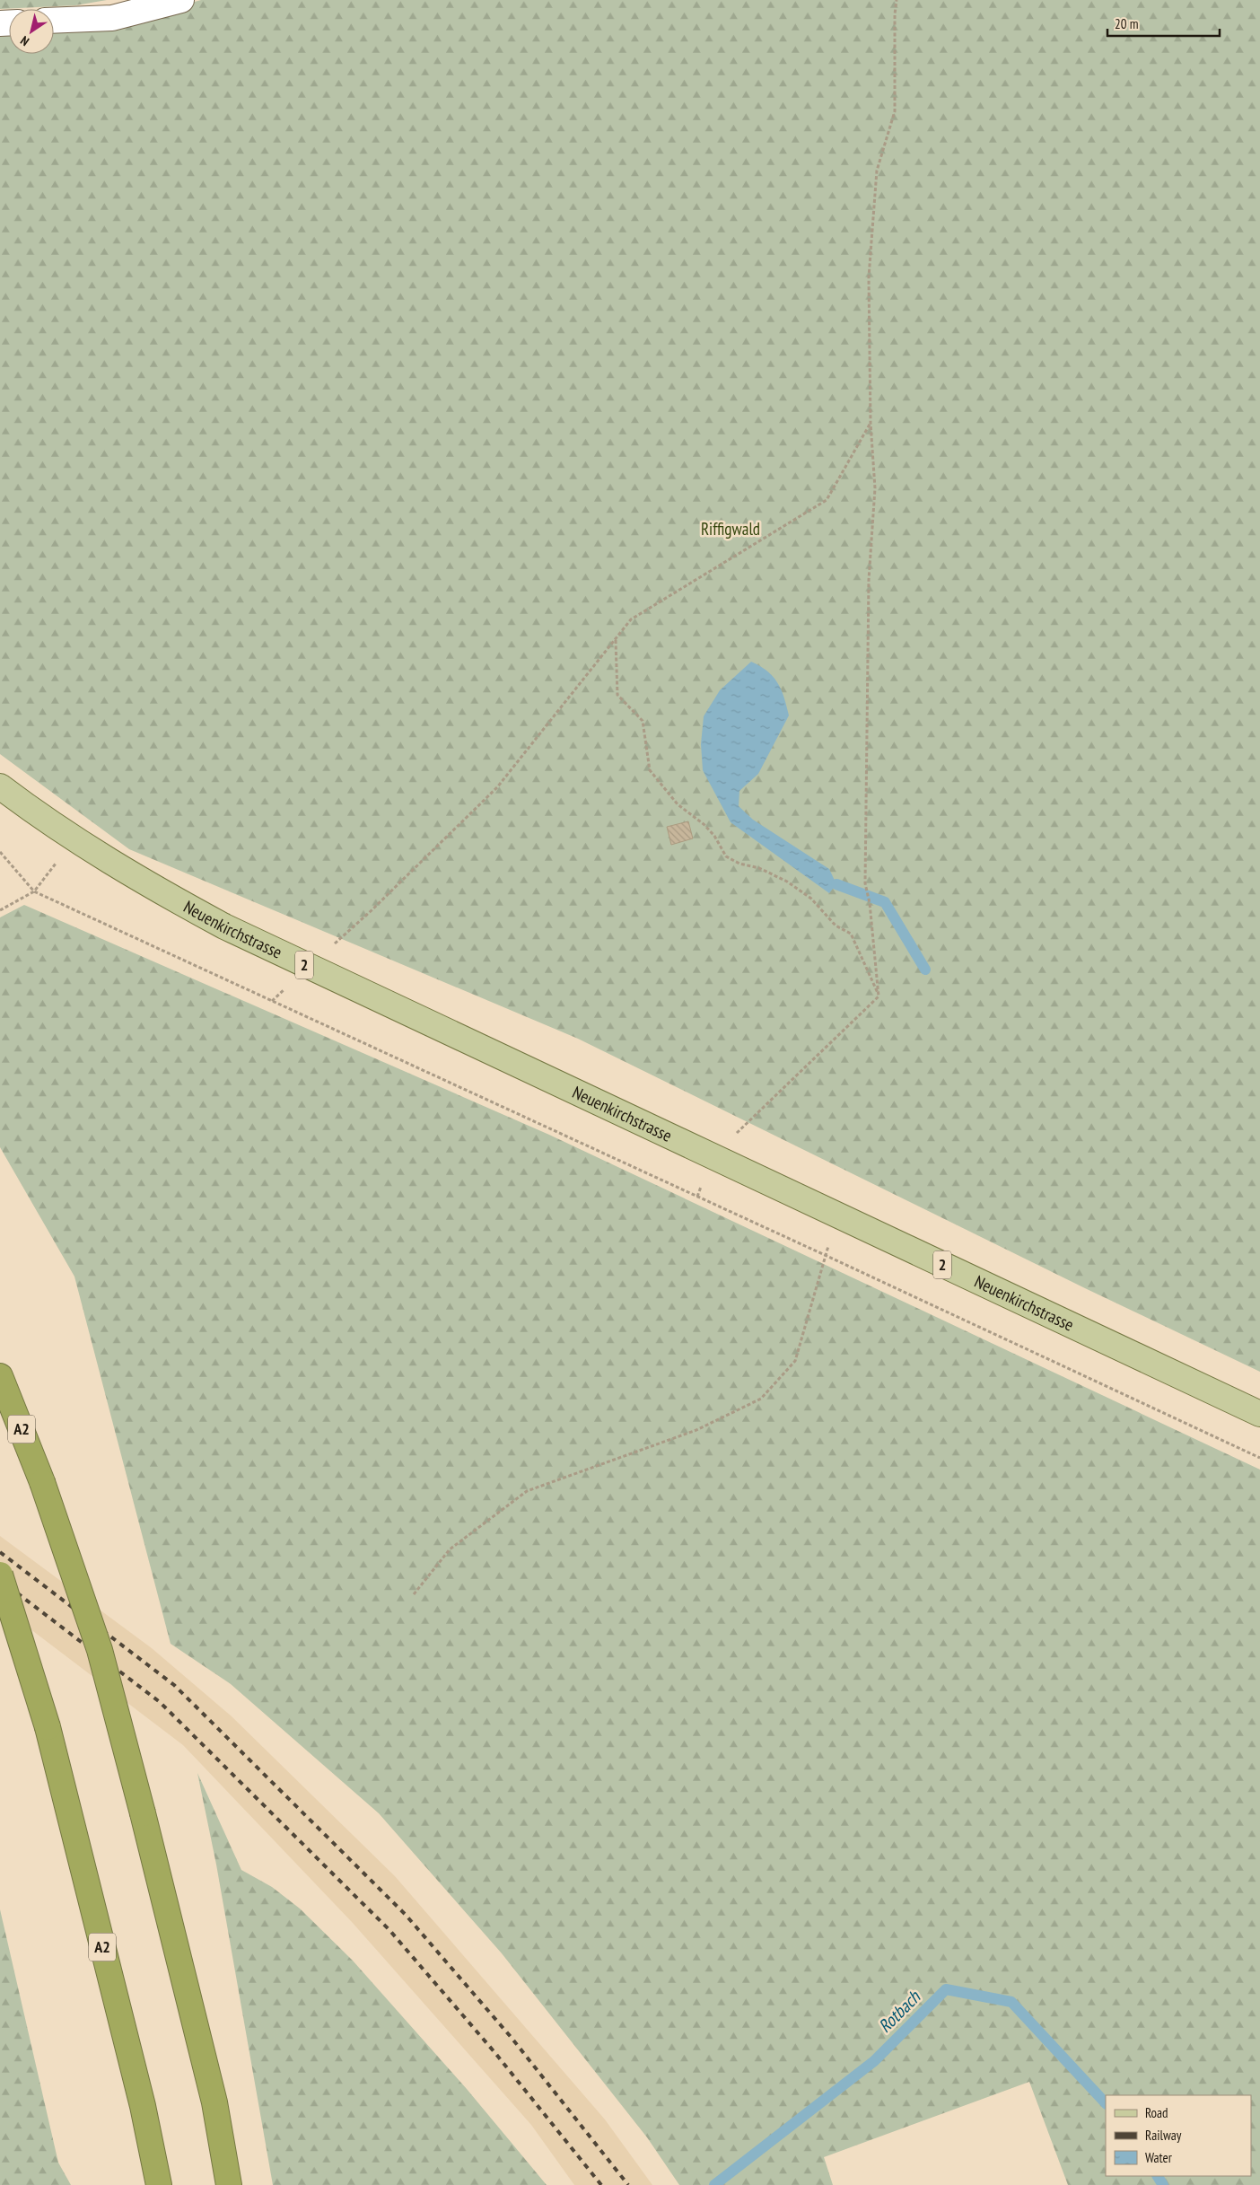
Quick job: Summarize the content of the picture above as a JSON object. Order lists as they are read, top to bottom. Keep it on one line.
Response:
{"streets":{"highway":["A2"],"main road":["Neuenkirchstrasse","2"]},"water":["Rotbach"],"parks":["Riffigwald"],"legend":["Road","Railway","Water"],"scale_bar":"20 m","north":"bottom left"}
